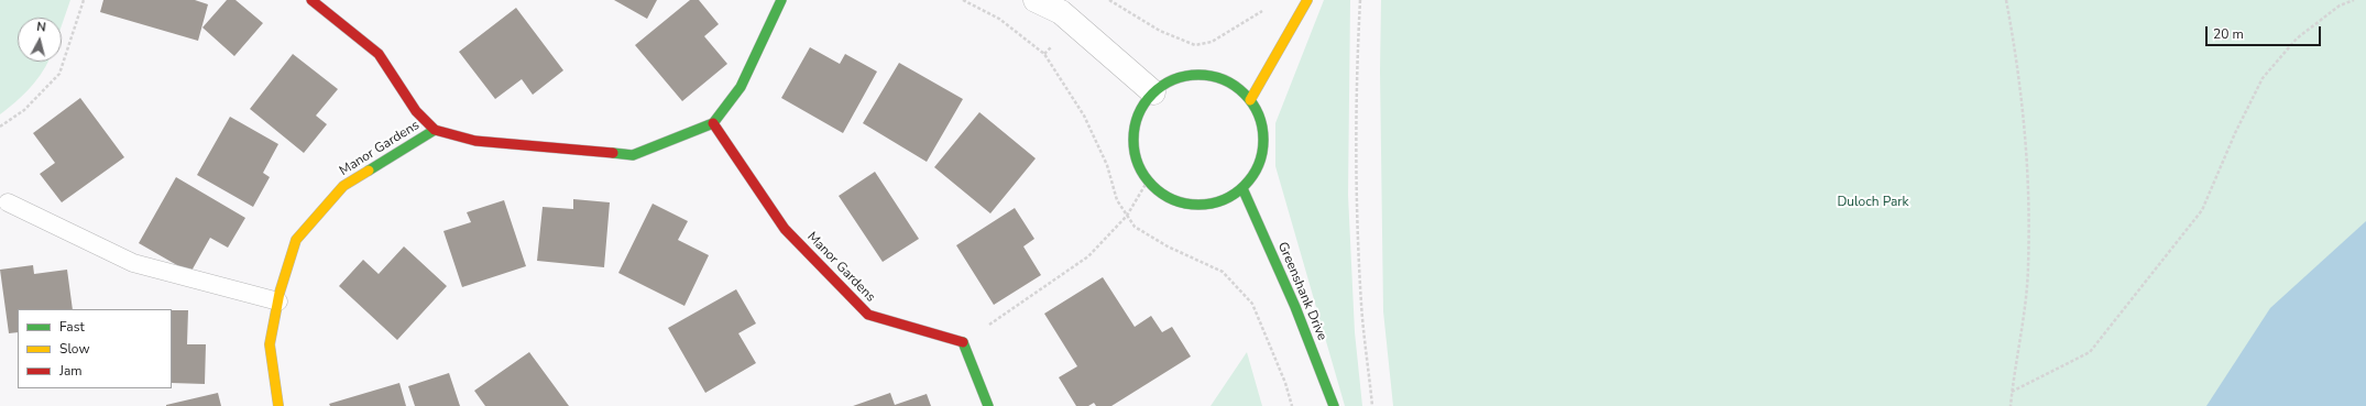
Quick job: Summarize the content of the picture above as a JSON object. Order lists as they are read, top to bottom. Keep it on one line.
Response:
{"streets":{"street":["Manor Gardens","Greenshank Drive"]},"parks":["Duloch Park"],"legend":["Fast","Slow","Jam"],"scale_bar":"20 m","north":"top"}
